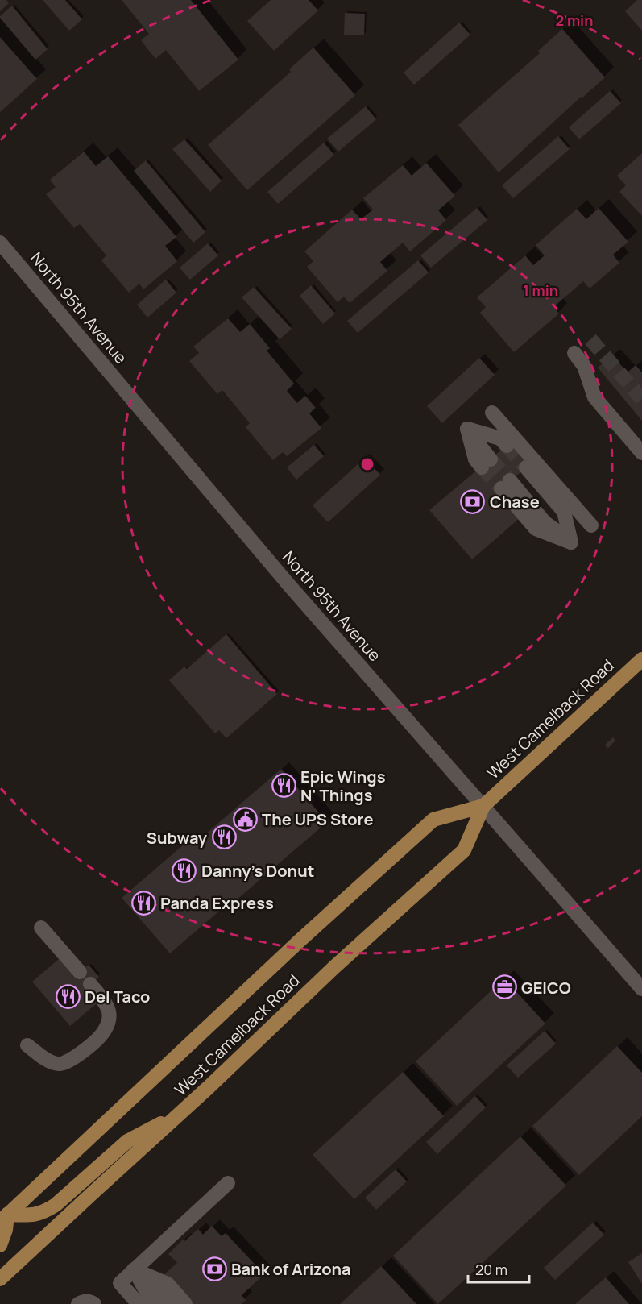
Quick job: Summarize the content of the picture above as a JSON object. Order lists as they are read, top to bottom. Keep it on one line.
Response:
{"streets":{"main road":["West Camelback Road"],"street":["North 95th Avenue"]},"crossings":[["North 95th Avenue","West Camelback Road"]],"places":{"bank":["Chase","Bank of Arizona"],"restaurant":["Epic Wings N' Things","Subway","Danny's Donut","Panda Express","Del Taco"],"public building":["The UPS Store"],"office":["GEICO"]},"scale_bar":"20 m","rings":["2 min","1 min"]}
